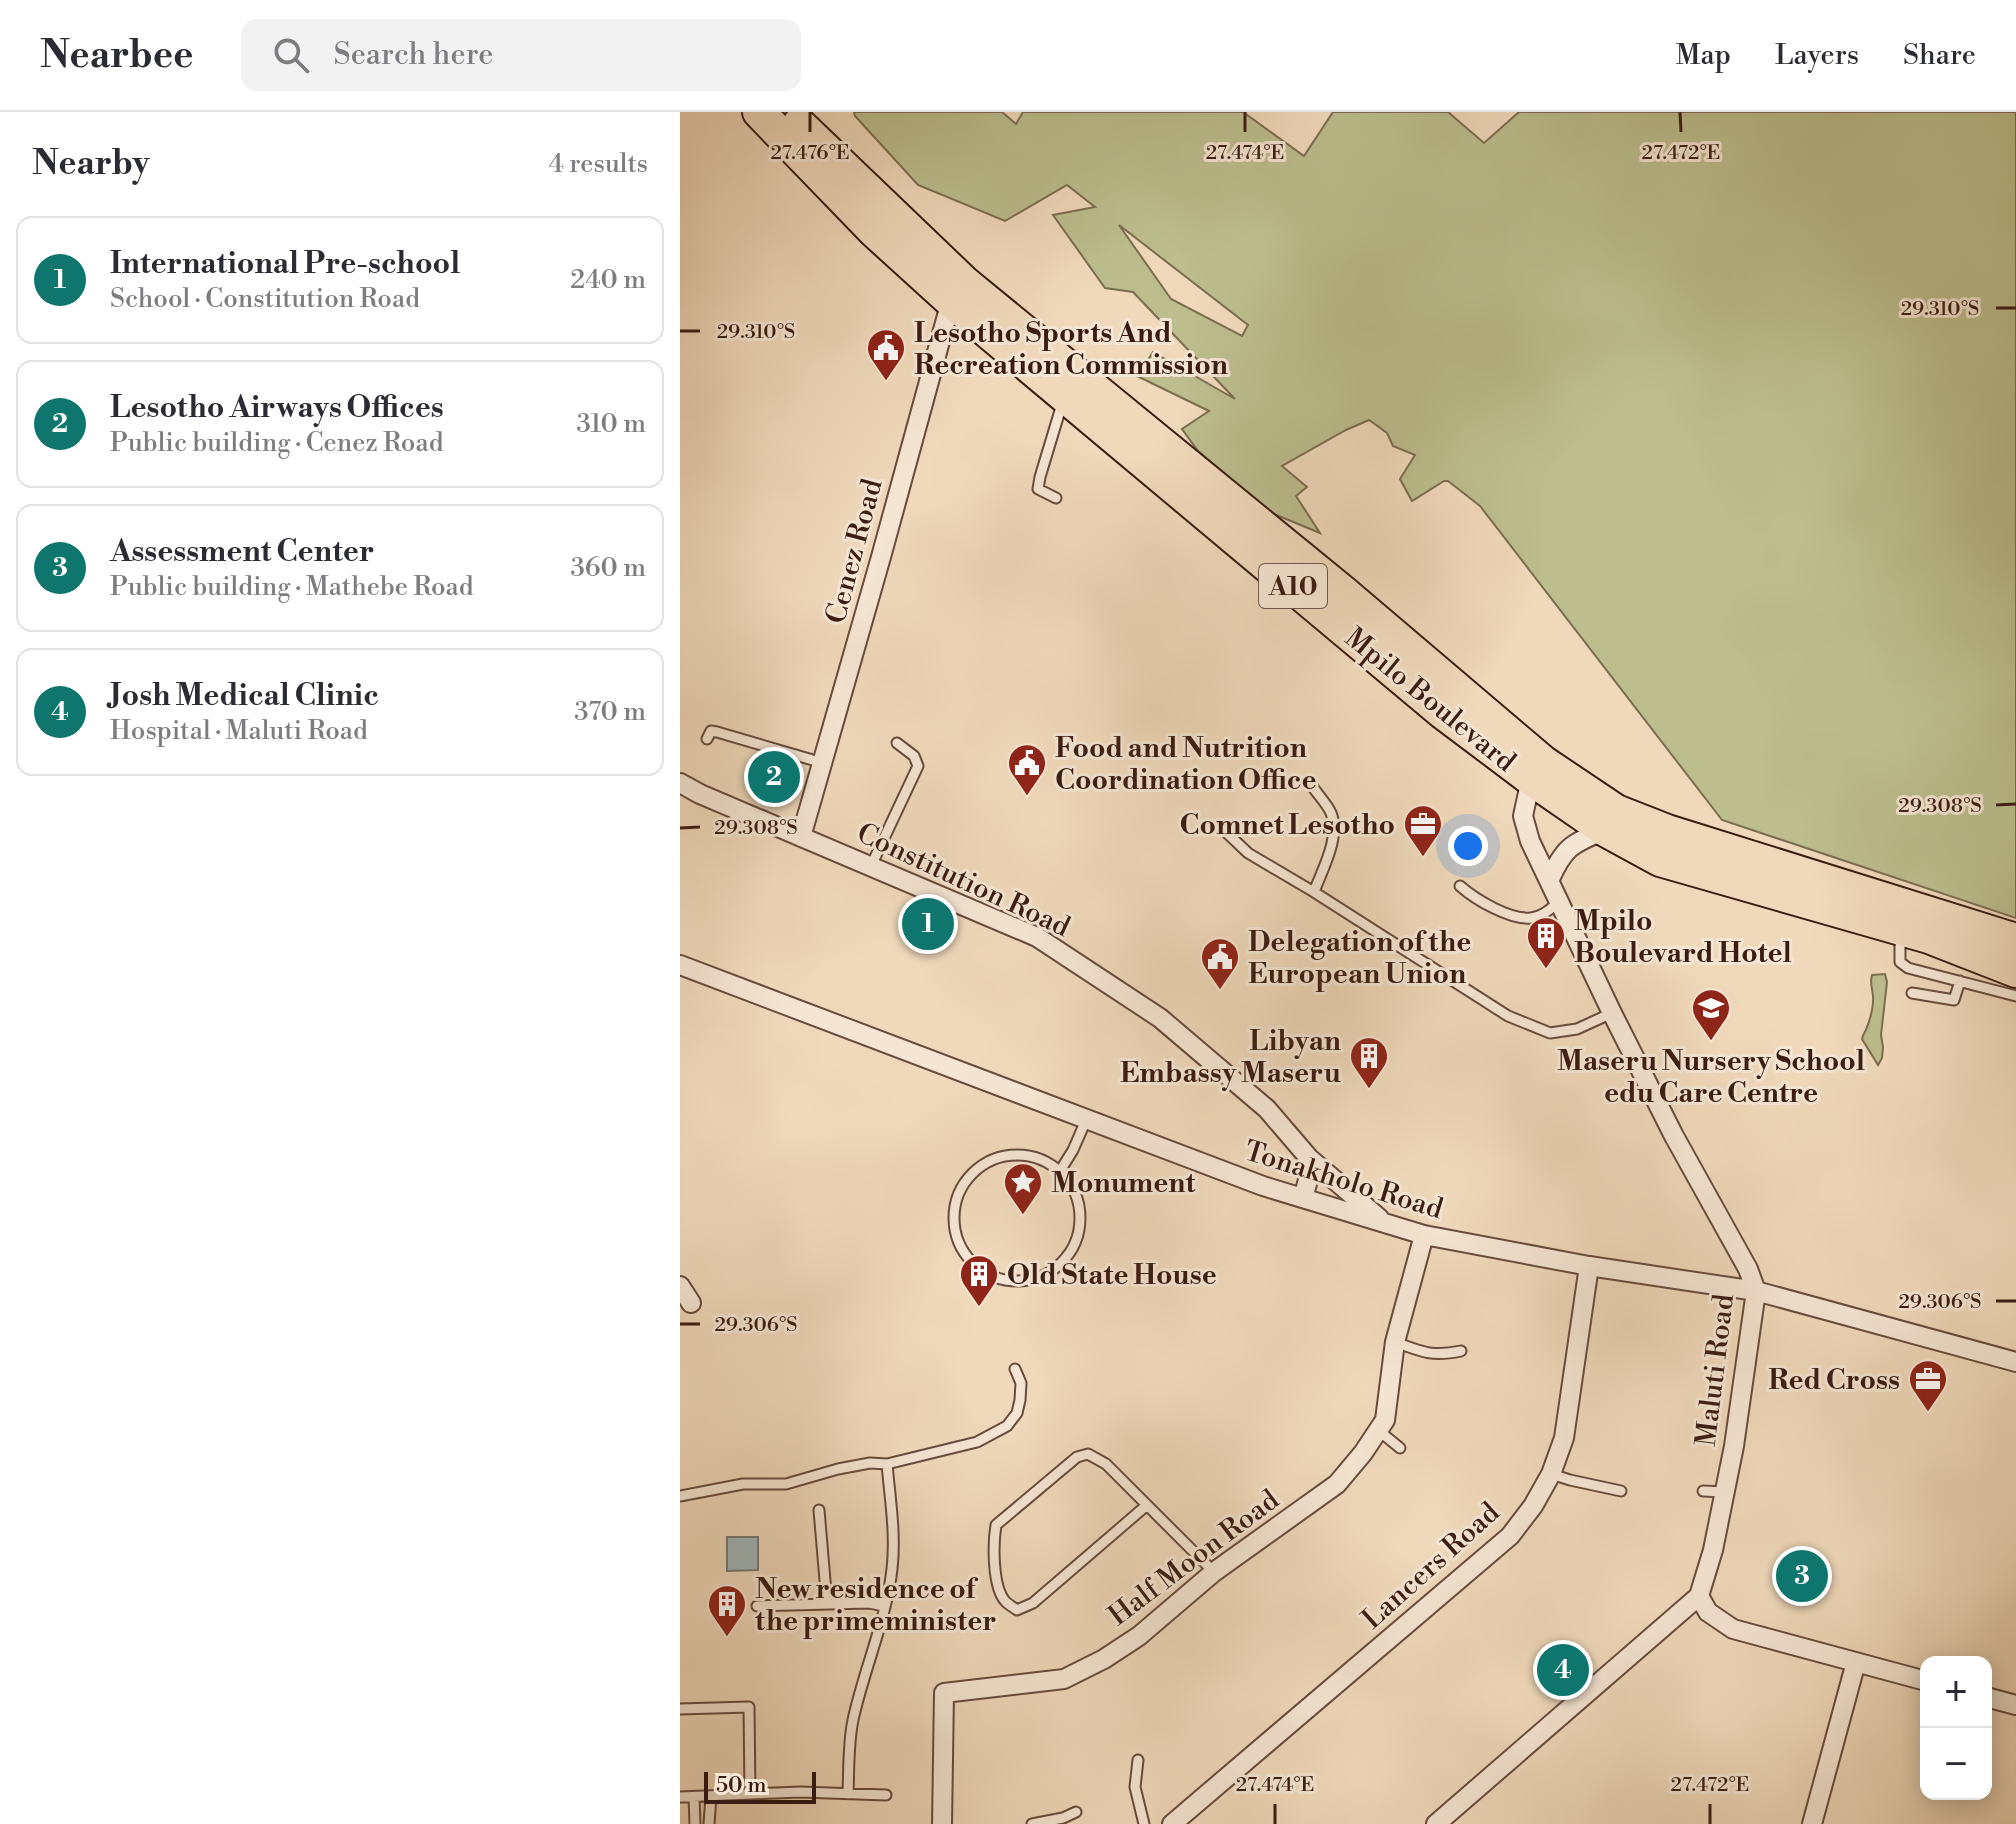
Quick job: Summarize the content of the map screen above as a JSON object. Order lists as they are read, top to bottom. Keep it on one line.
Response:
{"streets":{"highway":["A10","Mpilo Boulevard"],"street":["Cenez Road","Constitution Road","Tonakholo Road","Maluti Road","Half Moon Road","Lancers Road"]},"crossings":[["Cenez Road","Mpilo Boulevard"],["Cenez Road","Constitution Road"],["Mpilo Boulevard","Maluti Road"],["Constitution Road","Tonakholo Road"],["Tonakholo Road","Maluti Road"],["Tonakholo Road","Half Moon Road"],["Tonakholo Road","Lancers Road"]],"places":{"public building":["Lesotho Sports And Recreation Commission","Food and Nutrition Coordination Office","Delegation of the European Union"],"office":["Comnet Lesotho","Red Cross"],"building":["Mpilo Boulevard Hotel","Libyan Embassy Maseru","Old State House","New residence of the primeminister"],"school or university":["Maseru Nursery School edu Care Centre"],"place":["Monument"]},"scale_bar":"50 m","page":{"header":"Nearbee","search":"Search here","nav":["Map","Layers","Share"],"heading":["Nearby","4 results"],"list":[{"mark":"1","name":"International Pre-school","note":"School · Constitution Road","value":"240 m"},{"mark":"2","name":"Lesotho Airways Offices","note":"Public building · Cenez Road","value":"310 m"},{"mark":"3","name":"Assessment Center","note":"Public building · Mathebe Road","value":"360 m"},{"mark":"4","name":"Josh Medical Clinic","note":"Hospital · Maluti Road","value":"370 m"}],"pins":["2","1","3","4"],"map_buttons":["+","−"],"scale":"50 m"},"coordinates":["27.476°E","27.474°E","27.472°E","29.310°S","29.308°S","29.306°S"]}
